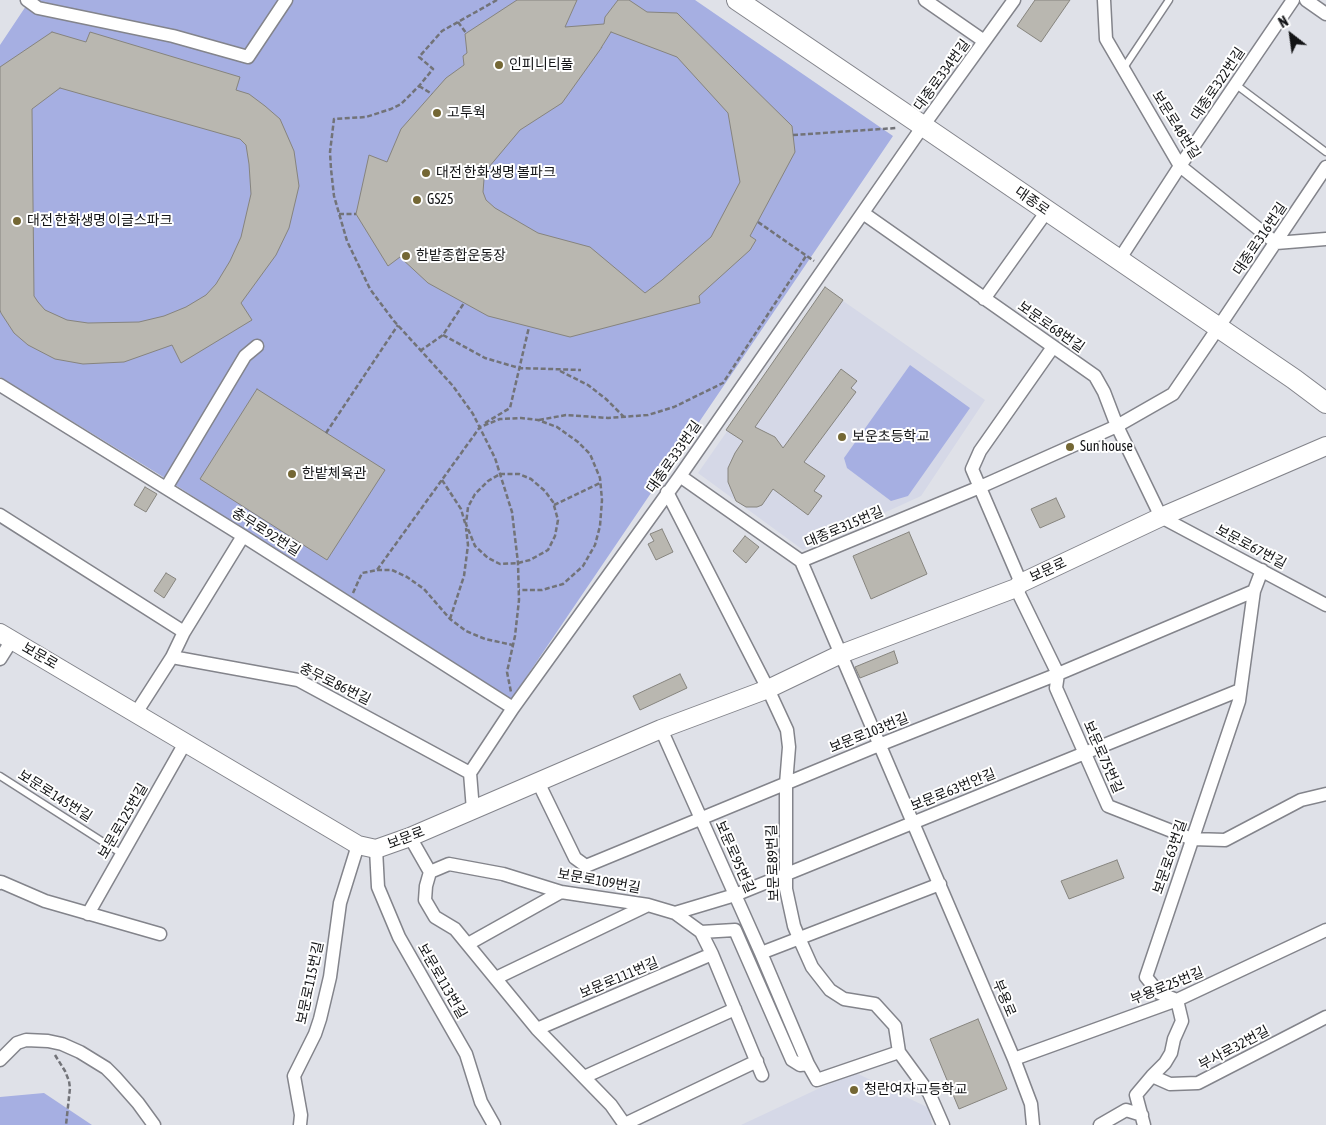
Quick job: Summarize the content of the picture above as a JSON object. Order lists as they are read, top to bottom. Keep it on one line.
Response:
{"streets":{"main road":["대종로","보문로"],"street":["대종로334번길","대종로322번길","보문로48번길","대종로316번길","보문로68번길","대종로333번길","대종로315번길","충무로92번길","보문로67번길","충무로86번길","보문로103번길","보문로75번길","보문로63번안길","보문로125번길","보문로95번길","보문로63번길","보문로89번길","보문로109번길","보문로111번길","보문로113번길","보문로115번길","부용로25번길","부용로","부사로32번길"],"lane":["보문로145번길"]},"crossings":[["대종로334번길","대종로"],["대종로334번길","대종로333번길"],["대종로322번길","보문로48번길"],["대종로322번길","대종로"],["보문로48번길","대종로316번길"],["대종로","대종로316번길"],["대종로","대종로333번길"],["대종로","대종로315번길"],["대종로316번길","대종로315번길"],["보문로68번길","대종로333번길"],["보문로68번길","대종로315번길"],["보문로68번길","보문로67번길"],["보문로68번길","보문로"],["대종로333번길","대종로315번길"],["대종로333번길","충무로92번길"],["대종로333번길","충무로86번길"],["대종로315번길","보문로75번길"],["대종로315번길","부용로"],["보문로67번길","보문로"],["보문로67번길","보문로63번길"],["보문로","보문로103번길"],["보문로","보문로75번길"],["보문로","보문로125번길"],["보문로","보문로95번길"],["보문로","보문로89번길"],["보문로","보문로113번길"],["보문로","보문로115번길"],["보문로","부용로"],["보문로103번길","보문로75번길"],["보문로103번길","보문로95번길"],["보문로103번길","보문로63번길"],["보문로103번길","보문로89번길"],["보문로103번길","부용로"],["보문로75번길","보문로63번안길"],["보문로75번길","보문로63번길"],["보문로63번안길","보문로95번길"],["보문로63번안길","보문로63번길"],["보문로63번안길","보문로89번길"],["보문로63번안길","보문로109번길"],["보문로63번안길","부용로"],["보문로145번길","보문로125번길"],["보문로95번길","보문로89번길"],["보문로63번길","부용로25번길"],["보문로109번길","보문로111번길"],["부용로25번길","부용로"]],"places":["인피니티풀","고투웍","대전 한화생명 볼파크","GS25","대전 한화생명 이글스파크","한밭종합운동장","보운초등학교","Sun house","한밭체육관","청란여자고등학교"],"north":"top left"}
